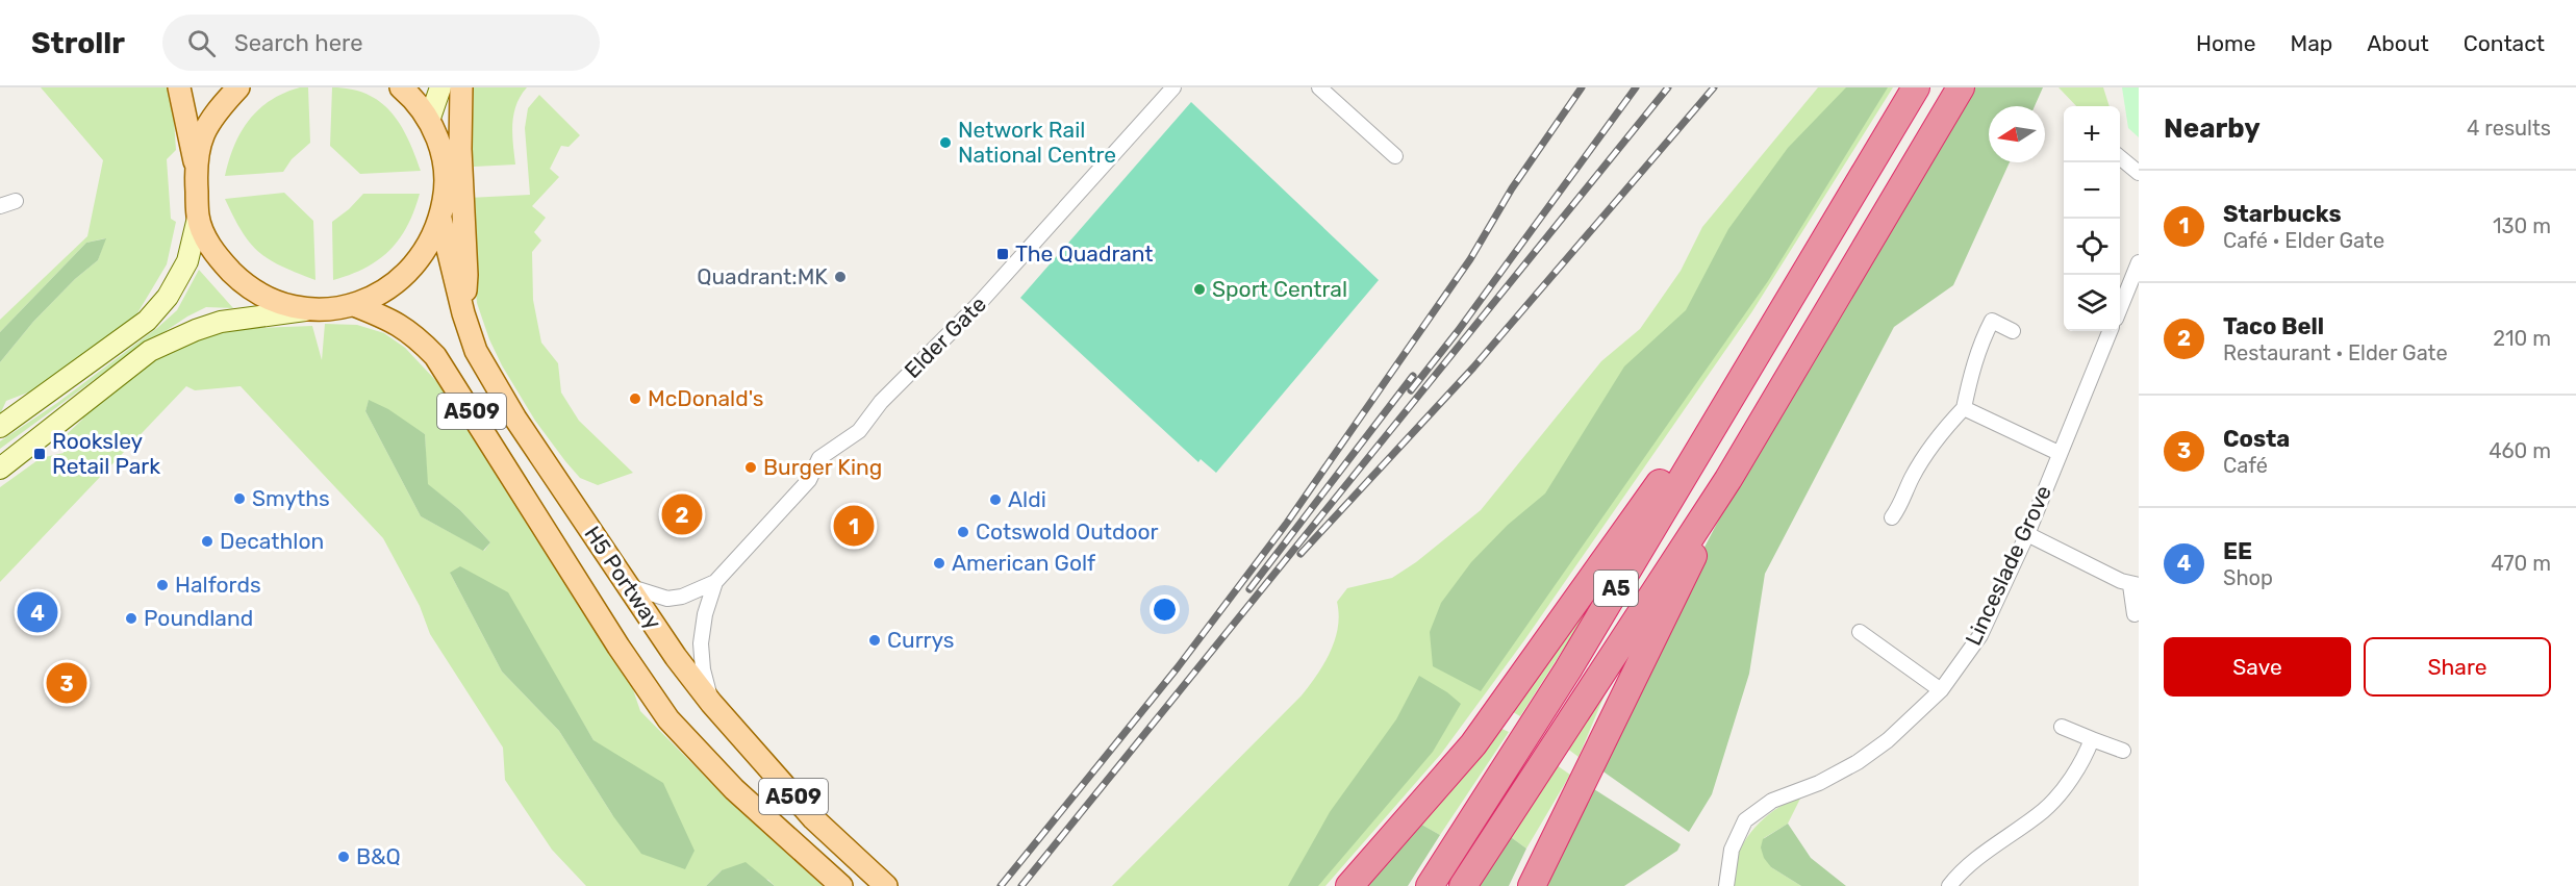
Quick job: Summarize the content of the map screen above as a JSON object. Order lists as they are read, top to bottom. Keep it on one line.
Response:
{"streets":{"highway":["A5"],"main road":["A509","H5 Portway"],"street":["Elder Gate","Linceslade Grove"]},"crossings":[["Elder Gate","H5 Portway"],["A509","H5 Portway"]],"places":{"other":["Network Rail National Centre","Quadrant:MK","Sport Central","McDonald's","Burger King","Smyths","Aldi","Cotswold Outdoor","Decathlon","American Golf","Halfords","Poundland","Currys","B&Q"],"transit":["The Quadrant","Rooksley Retail Park"]},"north":"left","page":{"header":"Strollr","search":"Search here","nav":["Home","Map","About","Contact"],"heading":["Nearby","4 results"],"map_buttons":["+","−"],"list":[{"mark":"1","name":"Starbucks","note":"Café · Elder Gate","value":"130 m"},{"mark":"2","name":"Taco Bell","note":"Restaurant · Elder Gate","value":"210 m"},{"mark":"3","name":"Costa","note":"Café","value":"460 m"},{"mark":"4","name":"EE","note":"Shop","value":"470 m"}],"pins":["2","1","4","3"],"buttons":["Save","Share"]}}
